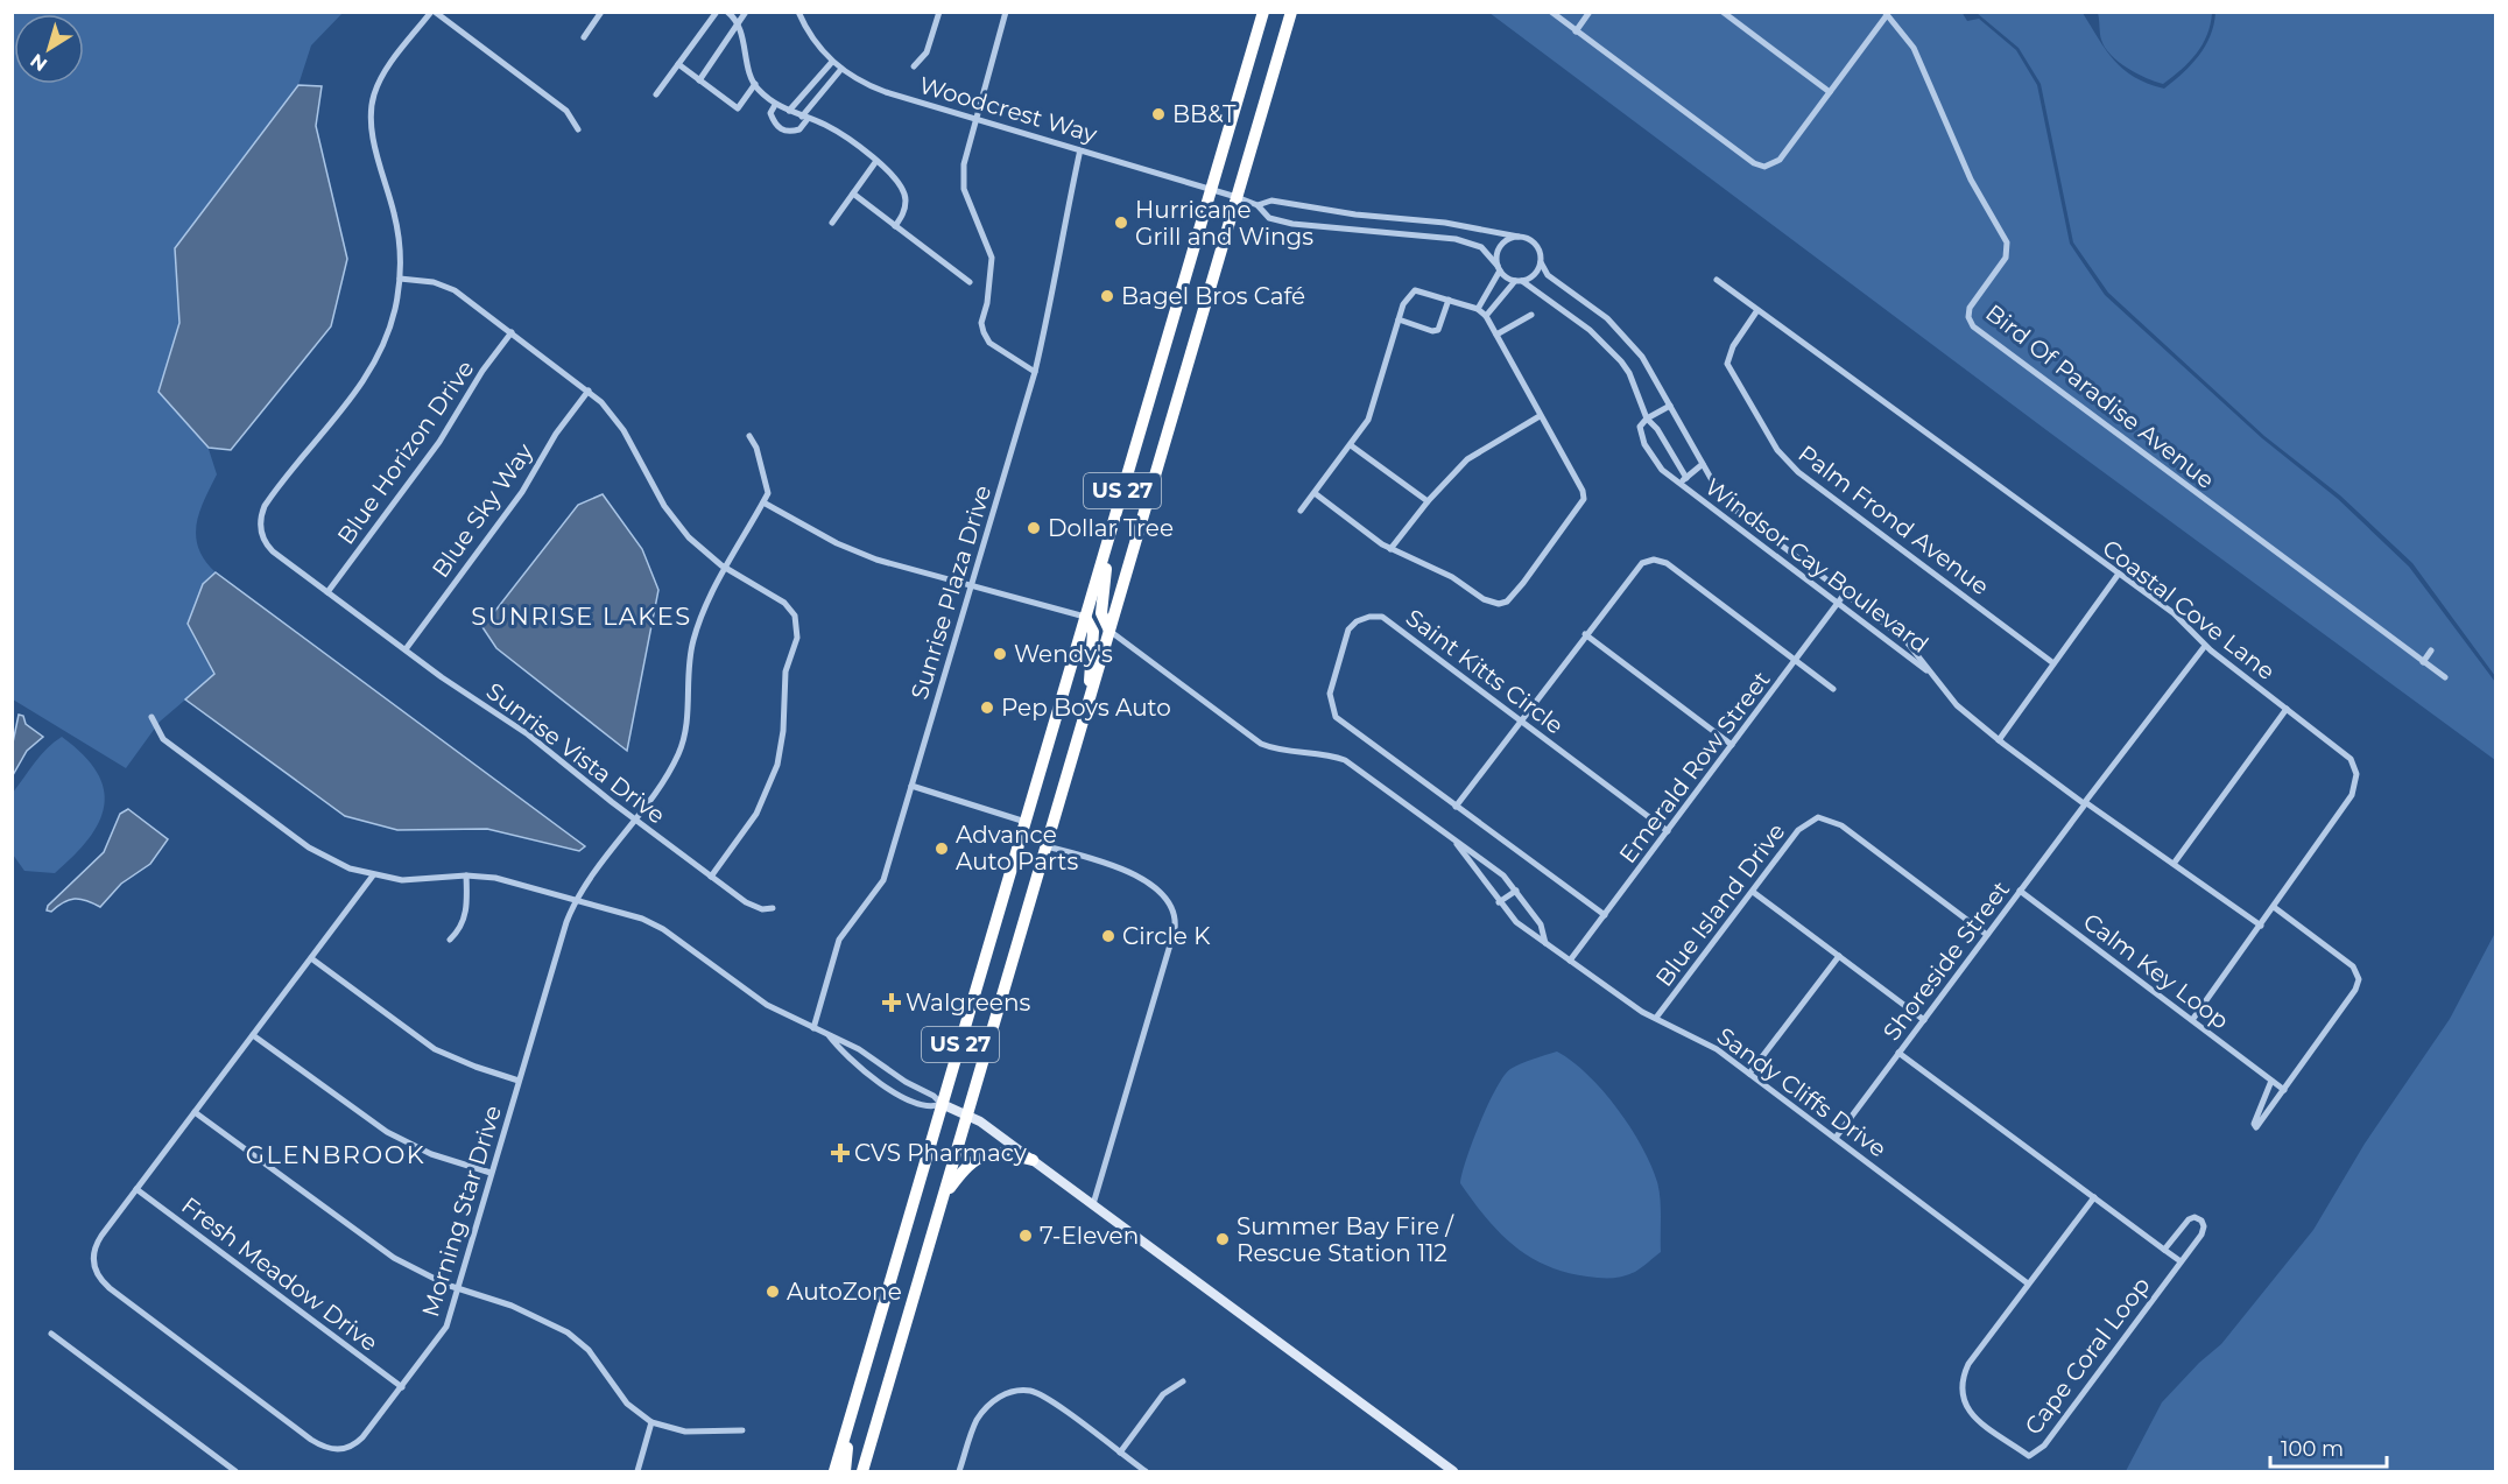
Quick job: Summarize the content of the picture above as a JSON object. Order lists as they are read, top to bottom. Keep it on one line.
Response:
{"streets":{"highway":["US 27"],"street":["Woodcrest Way","Bird Of Paradise Avenue","Blue Horizon Drive","Blue Sky Way","Palm Frond Avenue","Windsor Cay Boulevard","Sunrise Plaza Drive","Coastal Cove Lane","Saint Kitts Circle","Sunrise Vista Drive","Emerald Row Street","Blue Island Drive","Shoreside Street","Calm Key Loop","Sandy Cliffs Drive","Morning Star Drive","Fresh Meadow Drive","Cape Coral Loop"]},"crossings":[["Woodcrest Way","US 27"],["Woodcrest Way","Windsor Cay Boulevard"],["Woodcrest Way","Sunrise Plaza Drive"],["Blue Horizon Drive","Sunrise Vista Drive"],["US 27","Windsor Cay Boulevard"],["US 27","Sandy Cliffs Drive"],["Blue Sky Way","Sunrise Vista Drive"],["Palm Frond Avenue","Coastal Cove Lane"],["Windsor Cay Boulevard","Coastal Cove Lane"],["Windsor Cay Boulevard","Emerald Row Street"],["Windsor Cay Boulevard","Shoreside Street"],["Coastal Cove Lane","Shoreside Street"],["Coastal Cove Lane","Calm Key Loop"],["Saint Kitts Circle","Emerald Row Street"],["Sunrise Vista Drive","Morning Star Drive"],["Emerald Row Street","Sandy Cliffs Drive"],["Blue Island Drive","Shoreside Street"],["Blue Island Drive","Sandy Cliffs Drive"],["Shoreside Street","Calm Key Loop"],["Shoreside Street","Sandy Cliffs Drive"],["Sandy Cliffs Drive","Cape Coral Loop"],["Morning Star Drive","Fresh Meadow Drive"]],"districts":["SUNRISE LAKES","GLENBROOK"],"places":{"other":["BB&T","Hurricane Grill and Wings","Bagel Bros Café","Dollar Tree","Wendy's","Pep Boys Auto","Advance Auto Parts","Circle K","7-Eleven","Summer Bay Fire / Rescue Station 112","AutoZone"],"health":["Walgreens","CVS Pharmacy"]},"scale_bar":"100 m","north":"bottom left"}
